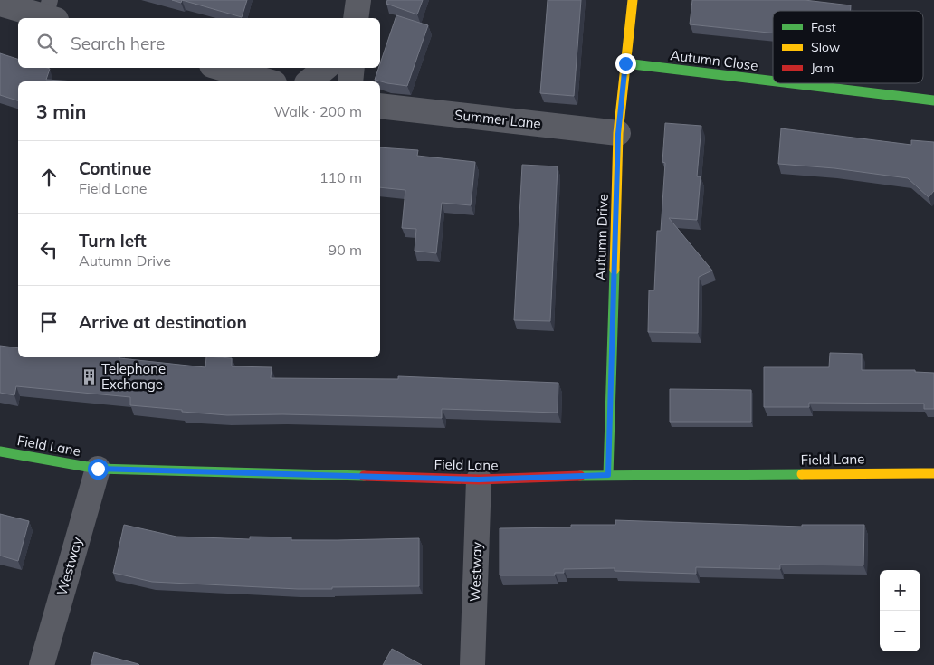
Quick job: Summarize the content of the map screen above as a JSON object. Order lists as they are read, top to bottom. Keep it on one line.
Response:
{"streets":{"street":["Autumn Close","Summer Lane","Autumn Drive","Field Lane","Westway"]},"crossings":[["Autumn Close","Autumn Drive"],["Summer Lane","Autumn Drive"],["Autumn Drive","Field Lane"],["Field Lane","Westway"]],"places":{"building":["Telephone Exchange"]},"legend":["Fast","Slow","Jam"],"page":{"search":"Search here","heading":["3 min","Walk · 200 m"],"list":[["Continue","Field Lane","110 m"],["Turn left","Autumn Drive","90 m"],"Arrive at destination"],"map_buttons":["+","−"]}}
